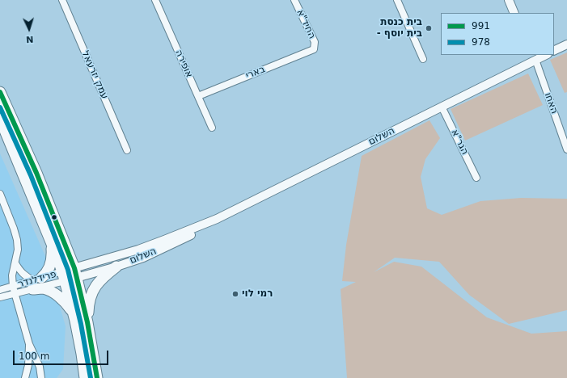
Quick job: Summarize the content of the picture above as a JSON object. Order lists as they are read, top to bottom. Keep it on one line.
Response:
{"streets":{"street":["החיד\"א","אופירה","בארי","עמק יזרעאל","האחו","השלום","הגר\"א","פרידלנדר"]},"crossings":[["החיד\"א","בארי"],["אופירה","בארי"],["האחו","השלום"],["השלום","הגר\"א"],["השלום","פרידלנדר"]],"places":["בית כנסת - בית יוסף","רמי לוי"],"lines":["transit line 991","transit line 978"],"legend":["991","978"],"scale_bar":"100 m","north":"bottom"}
